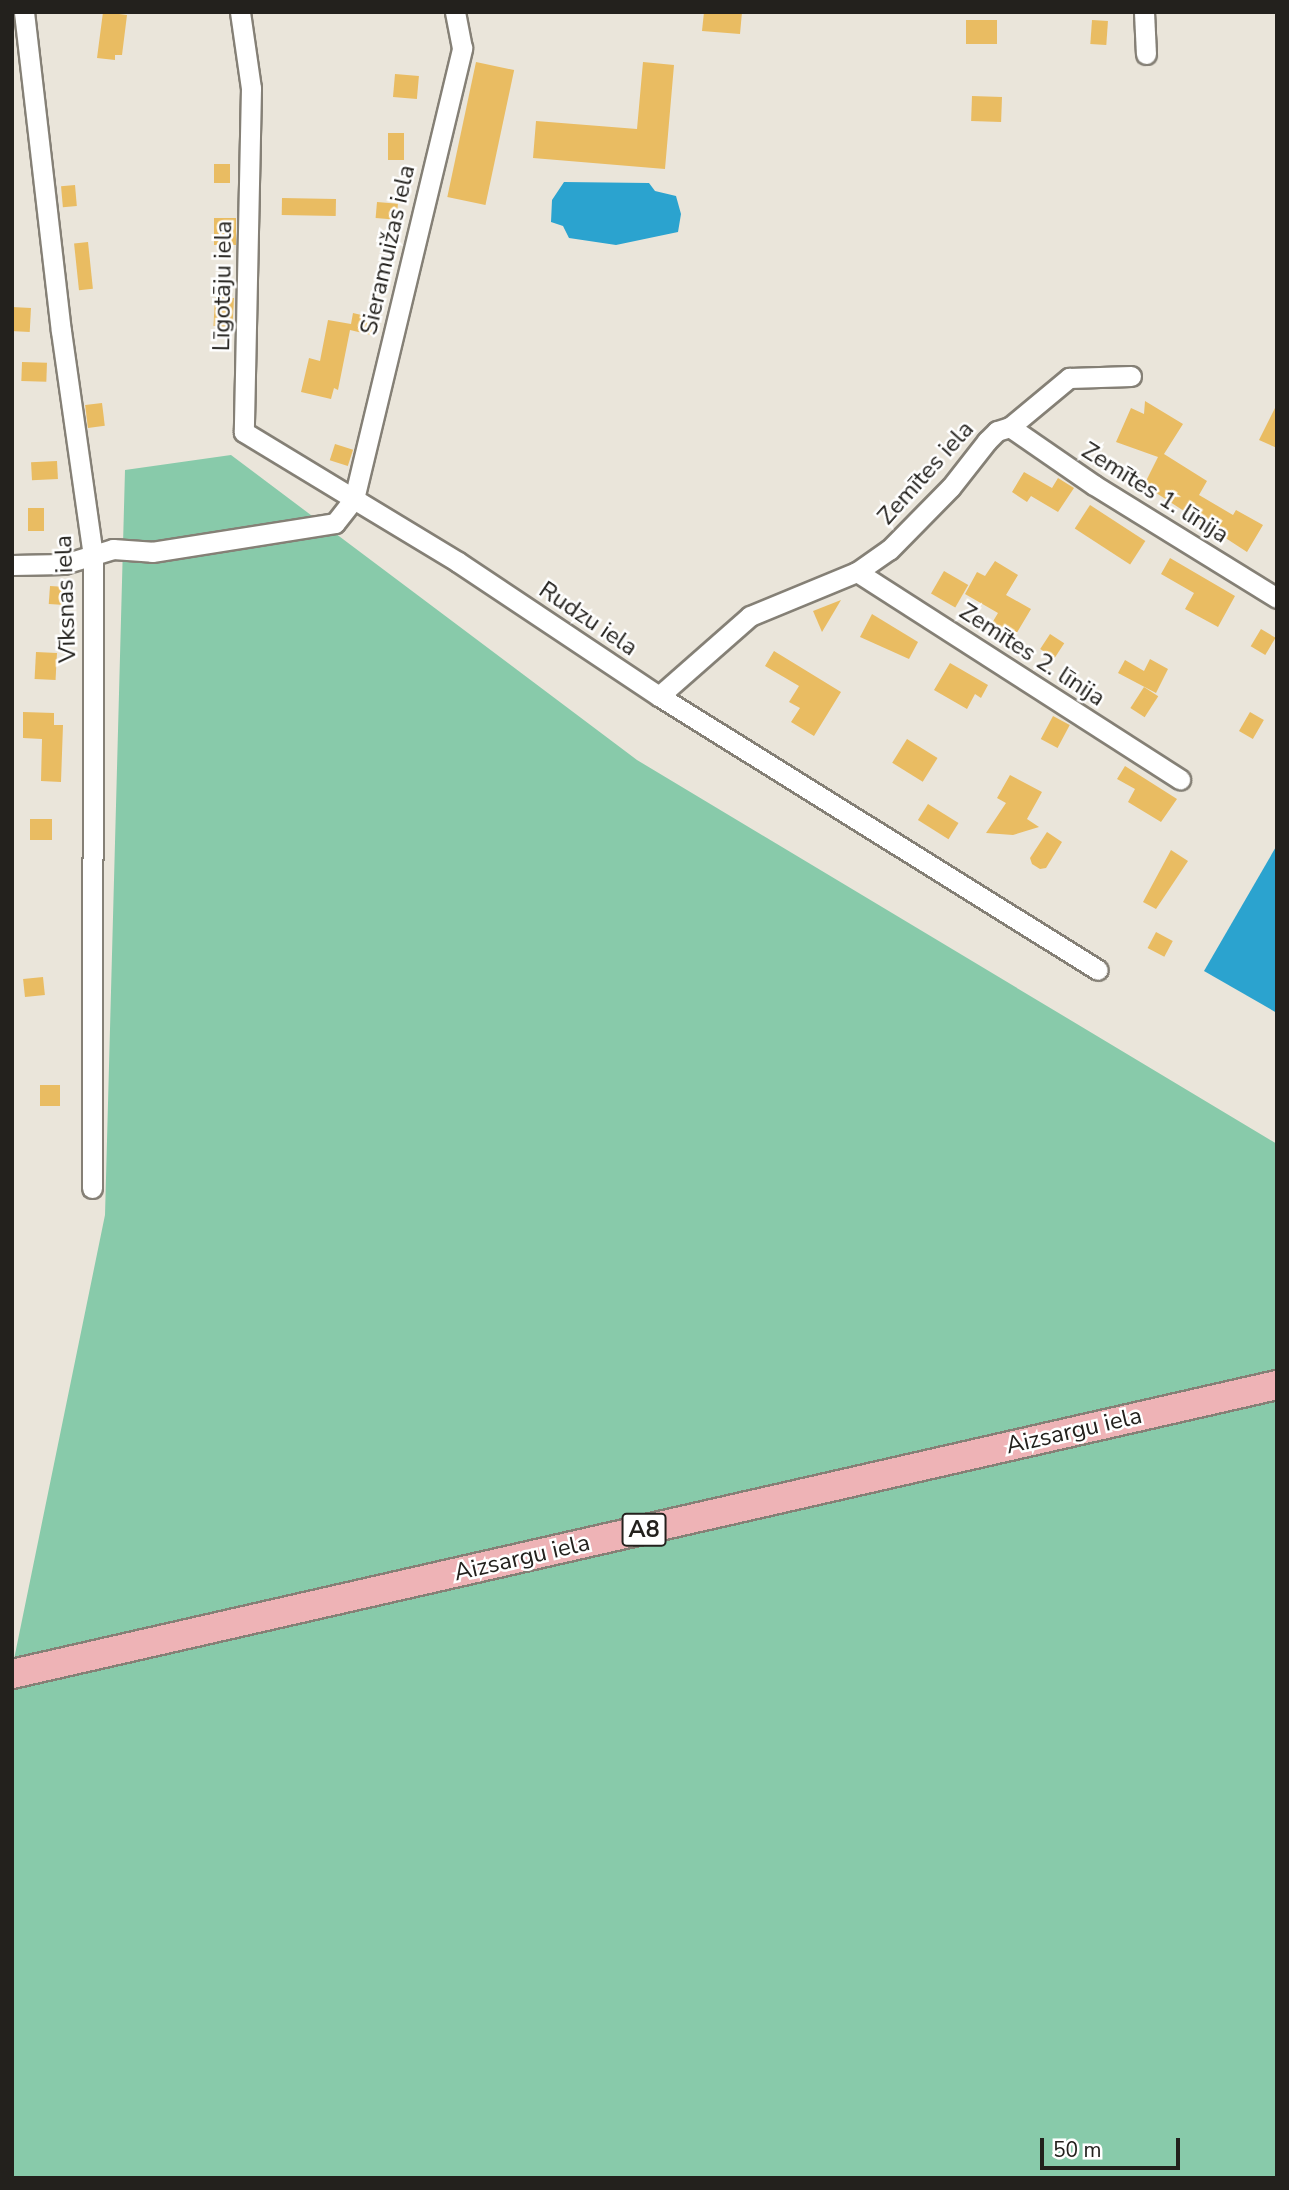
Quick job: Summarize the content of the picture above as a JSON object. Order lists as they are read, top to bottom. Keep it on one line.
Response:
{"streets":{"highway":["Aizsargu iela","A8"],"street":["Sieramuižas iela","Līgotāju iela","Zemītes iela","Zemītes 1. līnija","Vīksnas iela","Rudzu iela","Zemītes 2. līnija"]},"crossings":[["Sieramuižas iela","Līgotāju iela"],["Sieramuižas iela","Rudzu iela"],["Līgotāju iela","Rudzu iela"],["Zemītes iela","Zemītes 1. līnija"],["Zemītes iela","Rudzu iela"],["Zemītes iela","Zemītes 2. līnija"]],"scale_bar":"50 m"}
